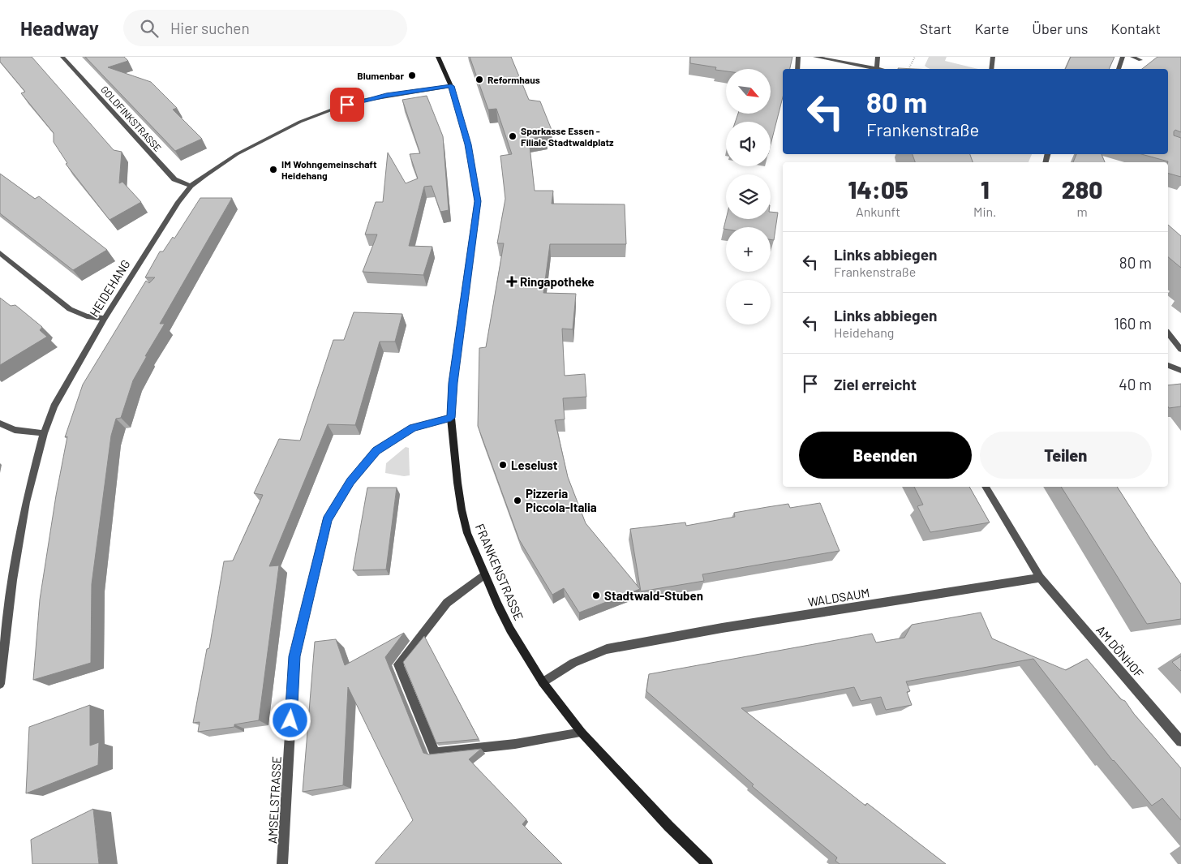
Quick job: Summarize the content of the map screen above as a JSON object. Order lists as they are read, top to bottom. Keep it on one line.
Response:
{"streets":{"main road":["FRANKENSTRASSE"],"street":["GOLDFINKSTRASSE","HEIDEHANG","WALDSAUM","AM DÖNHOF","AMSELSTRASSE"]},"crossings":[["GOLDFINKSTRASSE","HEIDEHANG"],["HEIDEHANG","FRANKENSTRASSE"],["FRANKENSTRASSE","WALDSAUM"],["FRANKENSTRASSE","AMSELSTRASSE"],["WALDSAUM","AM DÖNHOF"]],"places":{"other":["Blumenbar","Reformhaus","Sparkasse Essen - Filiale Stadtwaldplatz","IM Wohngemeinschaft Heidehang","Leselust","Pizzeria Piccola-Italia","Stadtwald-Stuben"],"health":["Ringapotheke"]},"north":"bottom right","page":{"header":"Headway","search":"Hier suchen","nav":["Start","Karte","Über uns","Kontakt"],"map_buttons":["+","−"],"turn":["80 m","Frankenstraße"],"eta":["14:05","Ankunft","1","Min.","280","m"],"list":[{"name":"Links abbiegen","note":"Frankenstraße","value":"80 m"},{"name":"Links abbiegen","note":"Heidehang","value":"160 m"},{"name":"Ziel erreicht","value":"40 m"}],"buttons":["Beenden","Teilen"]}}
